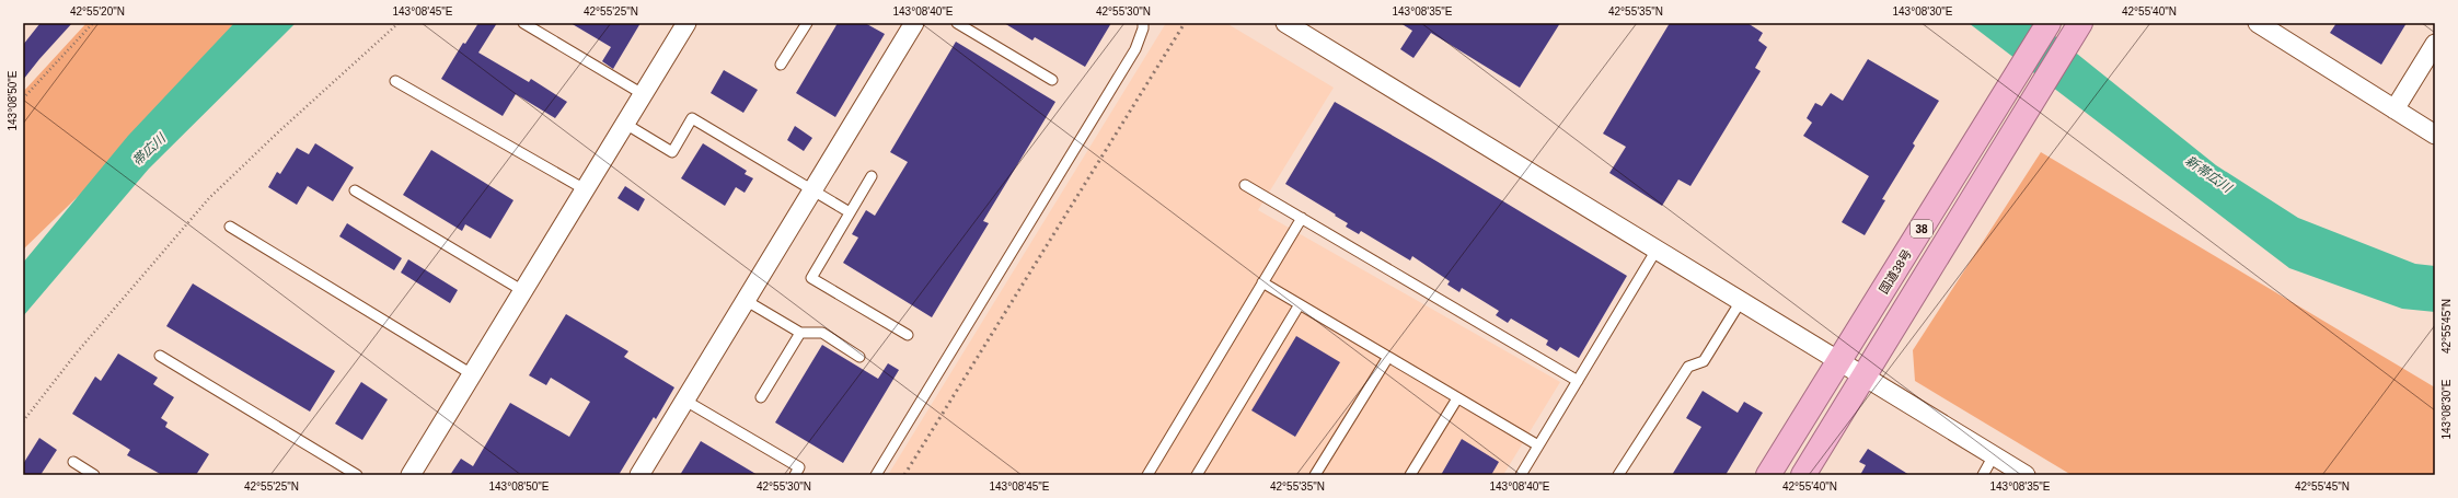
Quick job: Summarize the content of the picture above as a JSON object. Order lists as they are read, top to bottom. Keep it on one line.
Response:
{"streets":{"highway":["38","国道38号"]},"water":["帯広川","新帯広川"],"coordinates":["42°55'20\"N","143°08'45\"E","42°55'25\"N","143°08'40\"E","42°55'30\"N","143°08'35\"E","42°55'35\"N","143°08'30\"E","42°55'40\"N","143°08'50\"E","42°55'45\"N"]}
